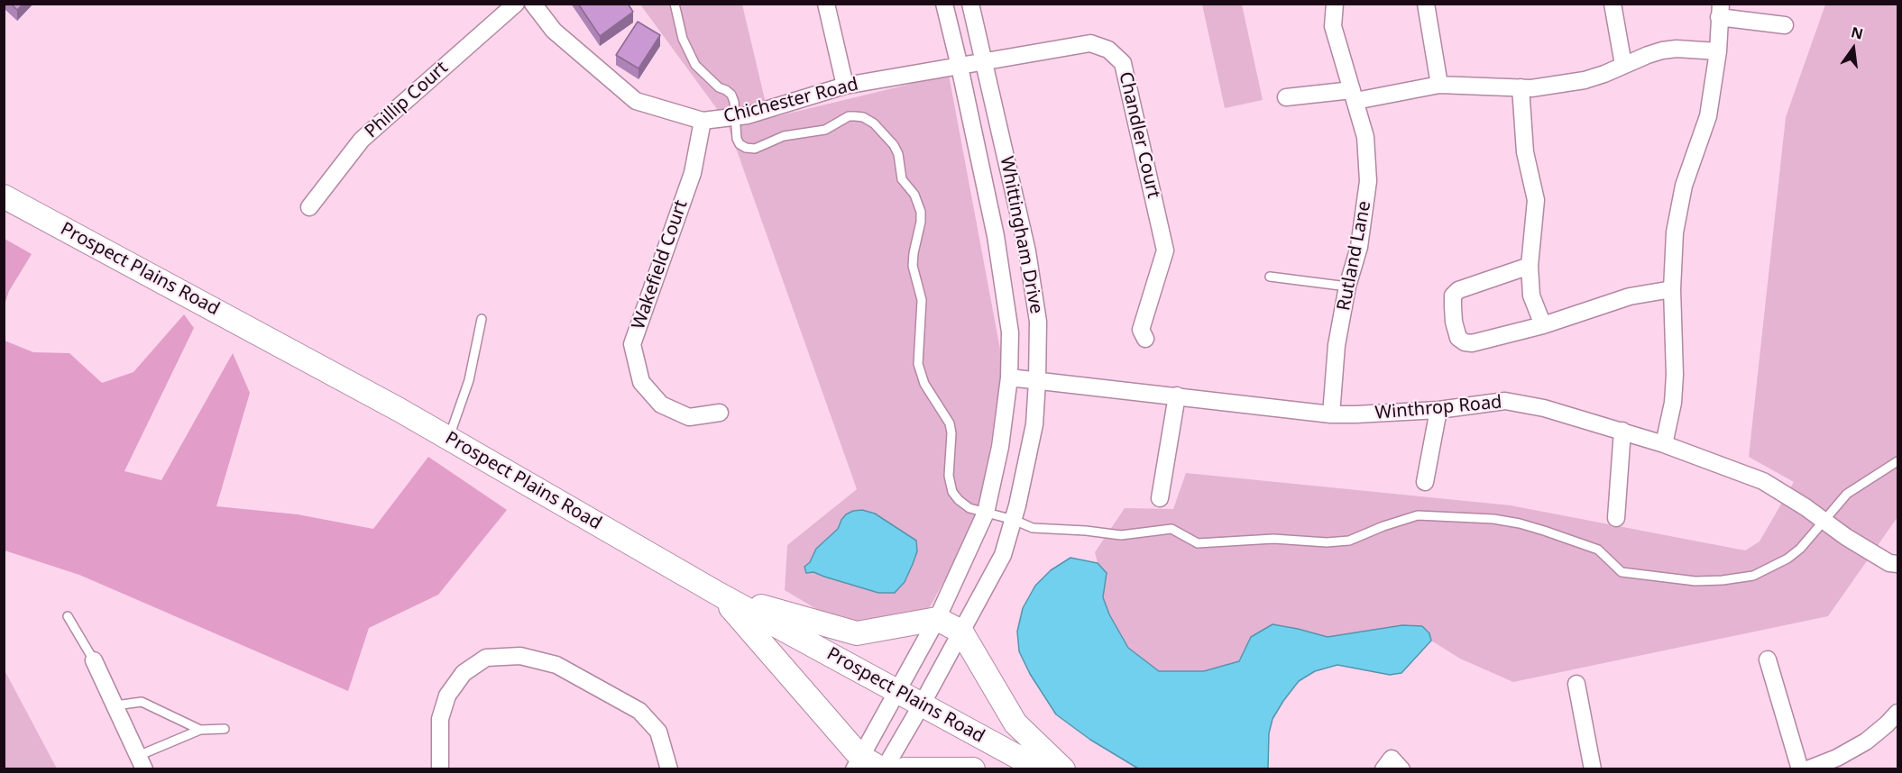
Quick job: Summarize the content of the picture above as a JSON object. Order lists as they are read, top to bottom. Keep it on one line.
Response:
{"streets":{"street":["Phillip Court","Chichester Road","Chandler Court","Whittingham Drive","Rutland Lane","Wakefield Court","Prospect Plains Road","Winthrop Road"]},"crossings":[["Chichester Road","Chandler Court"],["Chichester Road","Whittingham Drive"],["Chichester Road","Wakefield Court"],["Chandler Court","Whittingham Drive"],["Whittingham Drive","Prospect Plains Road"],["Whittingham Drive","Winthrop Road"],["Rutland Lane","Winthrop Road"]],"north":"top"}
